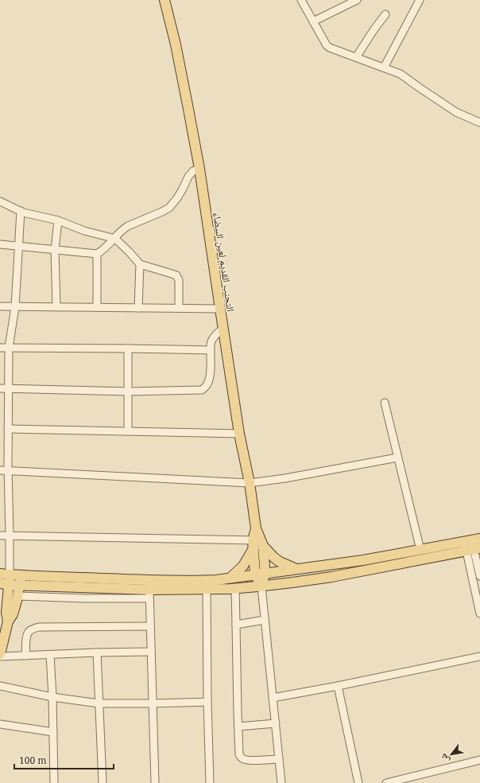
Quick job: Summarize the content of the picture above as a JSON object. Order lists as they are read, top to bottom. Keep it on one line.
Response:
{"streets":{"main road":["التجنب القديم لعين البيضاء"]},"scale_bar":"100 m","north":"bottom left"}
